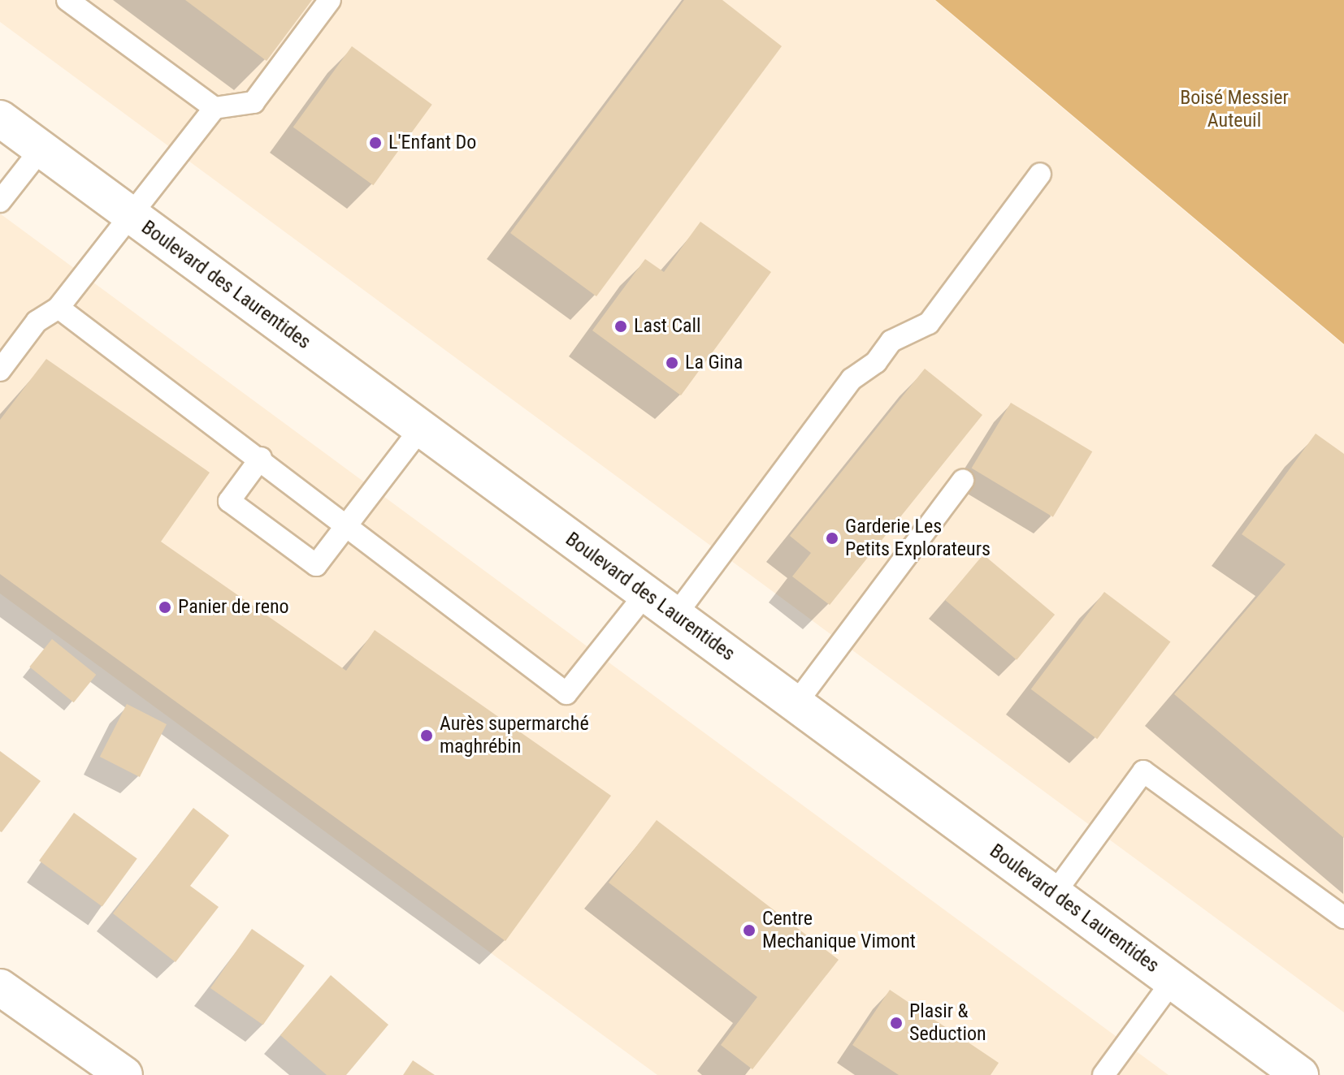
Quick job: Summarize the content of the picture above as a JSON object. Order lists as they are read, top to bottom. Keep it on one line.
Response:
{"streets":{"main road":["Boulevard des Laurentides"]},"parks":["Boisé Messier Auteuil"],"places":["L'Enfant Do","Last Call","La Gina","Garderie Les Petits Explorateurs","Panier de reno","Aurès supermarché maghrébin","Centre Mechanique Vimont","Plasir & Seduction"]}
